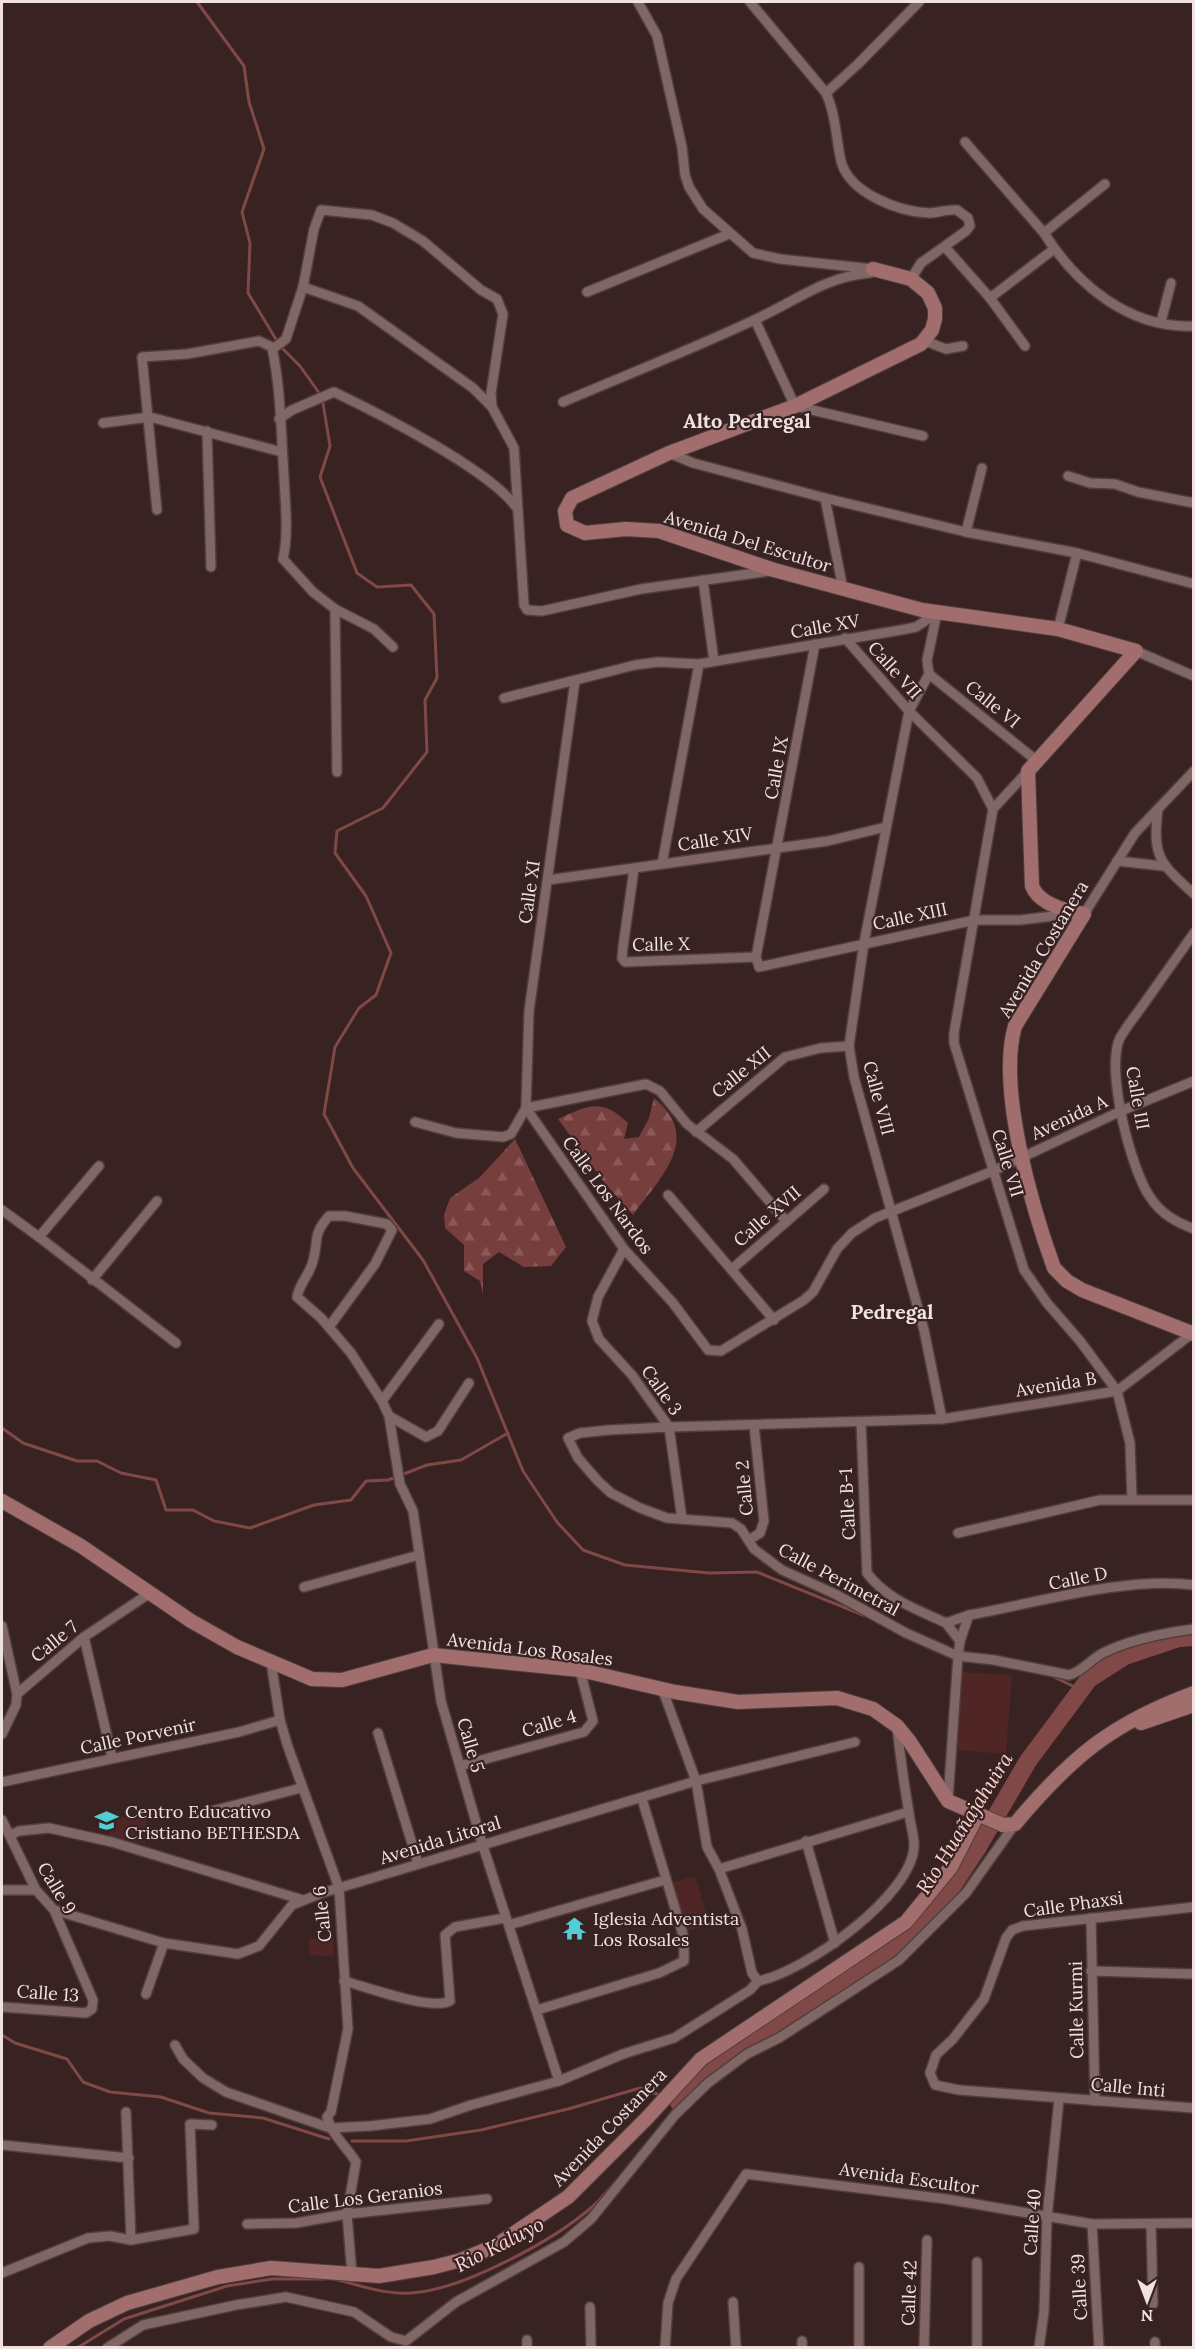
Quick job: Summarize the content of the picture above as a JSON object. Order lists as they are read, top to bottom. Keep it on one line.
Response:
{"streets":{"street":["Avenida Del Escultor","Calle XV","Calle VII","Calle VI","Calle IX","Calle XIV","Calle XI","Calle XIII","Calle X","Avenida Costanera","Calle XII","Calle VIII","Calle III","Avenida A","Calle Los Nardos","Calle XVII","Avenida B","Calle 3","Calle 2","Calle B-1","Calle D","Calle Perimetral","Calle 7","Avenida Los Rosales","Calle 4","Calle Porvenir","Calle 5","Avenida Litoral","Calle 9","Calle Phaxsi","Calle 6","Calle 13","Calle Kurmi","Calle Inti","Avenida Escultor","Calle Los Geranios","Calle 40","Calle 39","Calle 42"]},"crossings":[["Avenida Del Escultor","Calle XV"],["Calle XV","Calle VII"],["Calle XV","Calle IX"],["Calle VII","Calle XIII"],["Calle VII","Calle VIII"],["Calle VII","Avenida A"],["Calle VII","Avenida B"],["Calle VI","Calle VIII"],["Calle IX","Calle XIV"],["Calle IX","Calle XIII"],["Calle IX","Calle X"],["Calle XIV","Calle XI"],["Calle XIV","Calle X"],["Calle XIV","Calle VIII"],["Calle XI","Calle Los Nardos"],["Calle XIII","Calle VIII"],["Avenida Costanera","Avenida A"],["Avenida Costanera","Avenida B"],["Avenida Costanera","Avenida Los Rosales"],["Calle XII","Calle VIII"],["Calle VIII","Avenida A"],["Calle VIII","Avenida B"],["Calle III","Avenida A"],["Avenida A","Calle Los Nardos"],["Calle Los Nardos","Calle 3"],["Avenida B","Calle 3"],["Avenida B","Calle 2"],["Avenida B","Calle B-1"],["Avenida B","Calle Perimetral"],["Calle 3","Calle Perimetral"],["Calle 2","Calle Perimetral"],["Calle B-1","Calle D"],["Calle 7","Avenida Los Rosales"],["Avenida Los Rosales","Calle 4"],["Avenida Los Rosales","Calle 5"],["Avenida Los Rosales","Calle 6"],["Calle 4","Calle 5"],["Calle Porvenir","Calle 6"],["Calle 5","Avenida Litoral"],["Avenida Litoral","Calle 9"],["Avenida Litoral","Calle 6"],["Calle 9","Calle 13"],["Calle Phaxsi","Calle Kurmi"],["Calle Phaxsi","Calle Inti"],["Calle Phaxsi","Calle 40"],["Calle Kurmi","Calle Inti"],["Calle Inti","Calle 40"],["Avenida Escultor","Calle 40"],["Avenida Escultor","Calle 39"]],"districts":["Alto Pedregal","Pedregal"],"water":["Río Huañajahuira","Rio Kaluyo"],"places":{"school or university":["Centro Educativo Cristiano BETHESDA"],"temple":["Iglesia Adventista Los Rosales"]},"north":"bottom"}
